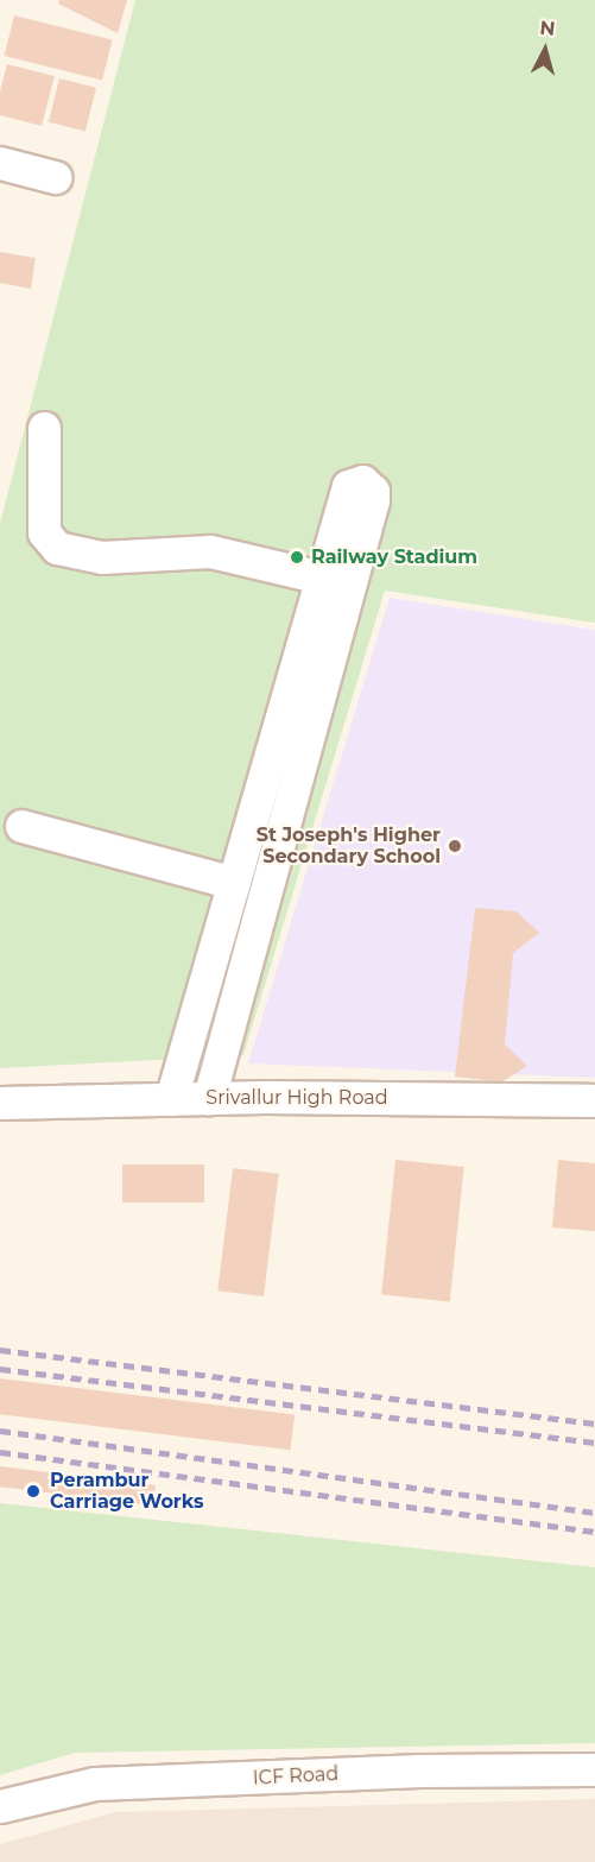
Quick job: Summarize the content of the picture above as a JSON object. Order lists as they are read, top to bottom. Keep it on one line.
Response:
{"streets":{"street":["Srivallur High Road","ICF Road"]},"places":["Railway Stadium","St Joseph's Higher Secondary School","Perambur Carriage Works"],"north":"top"}
